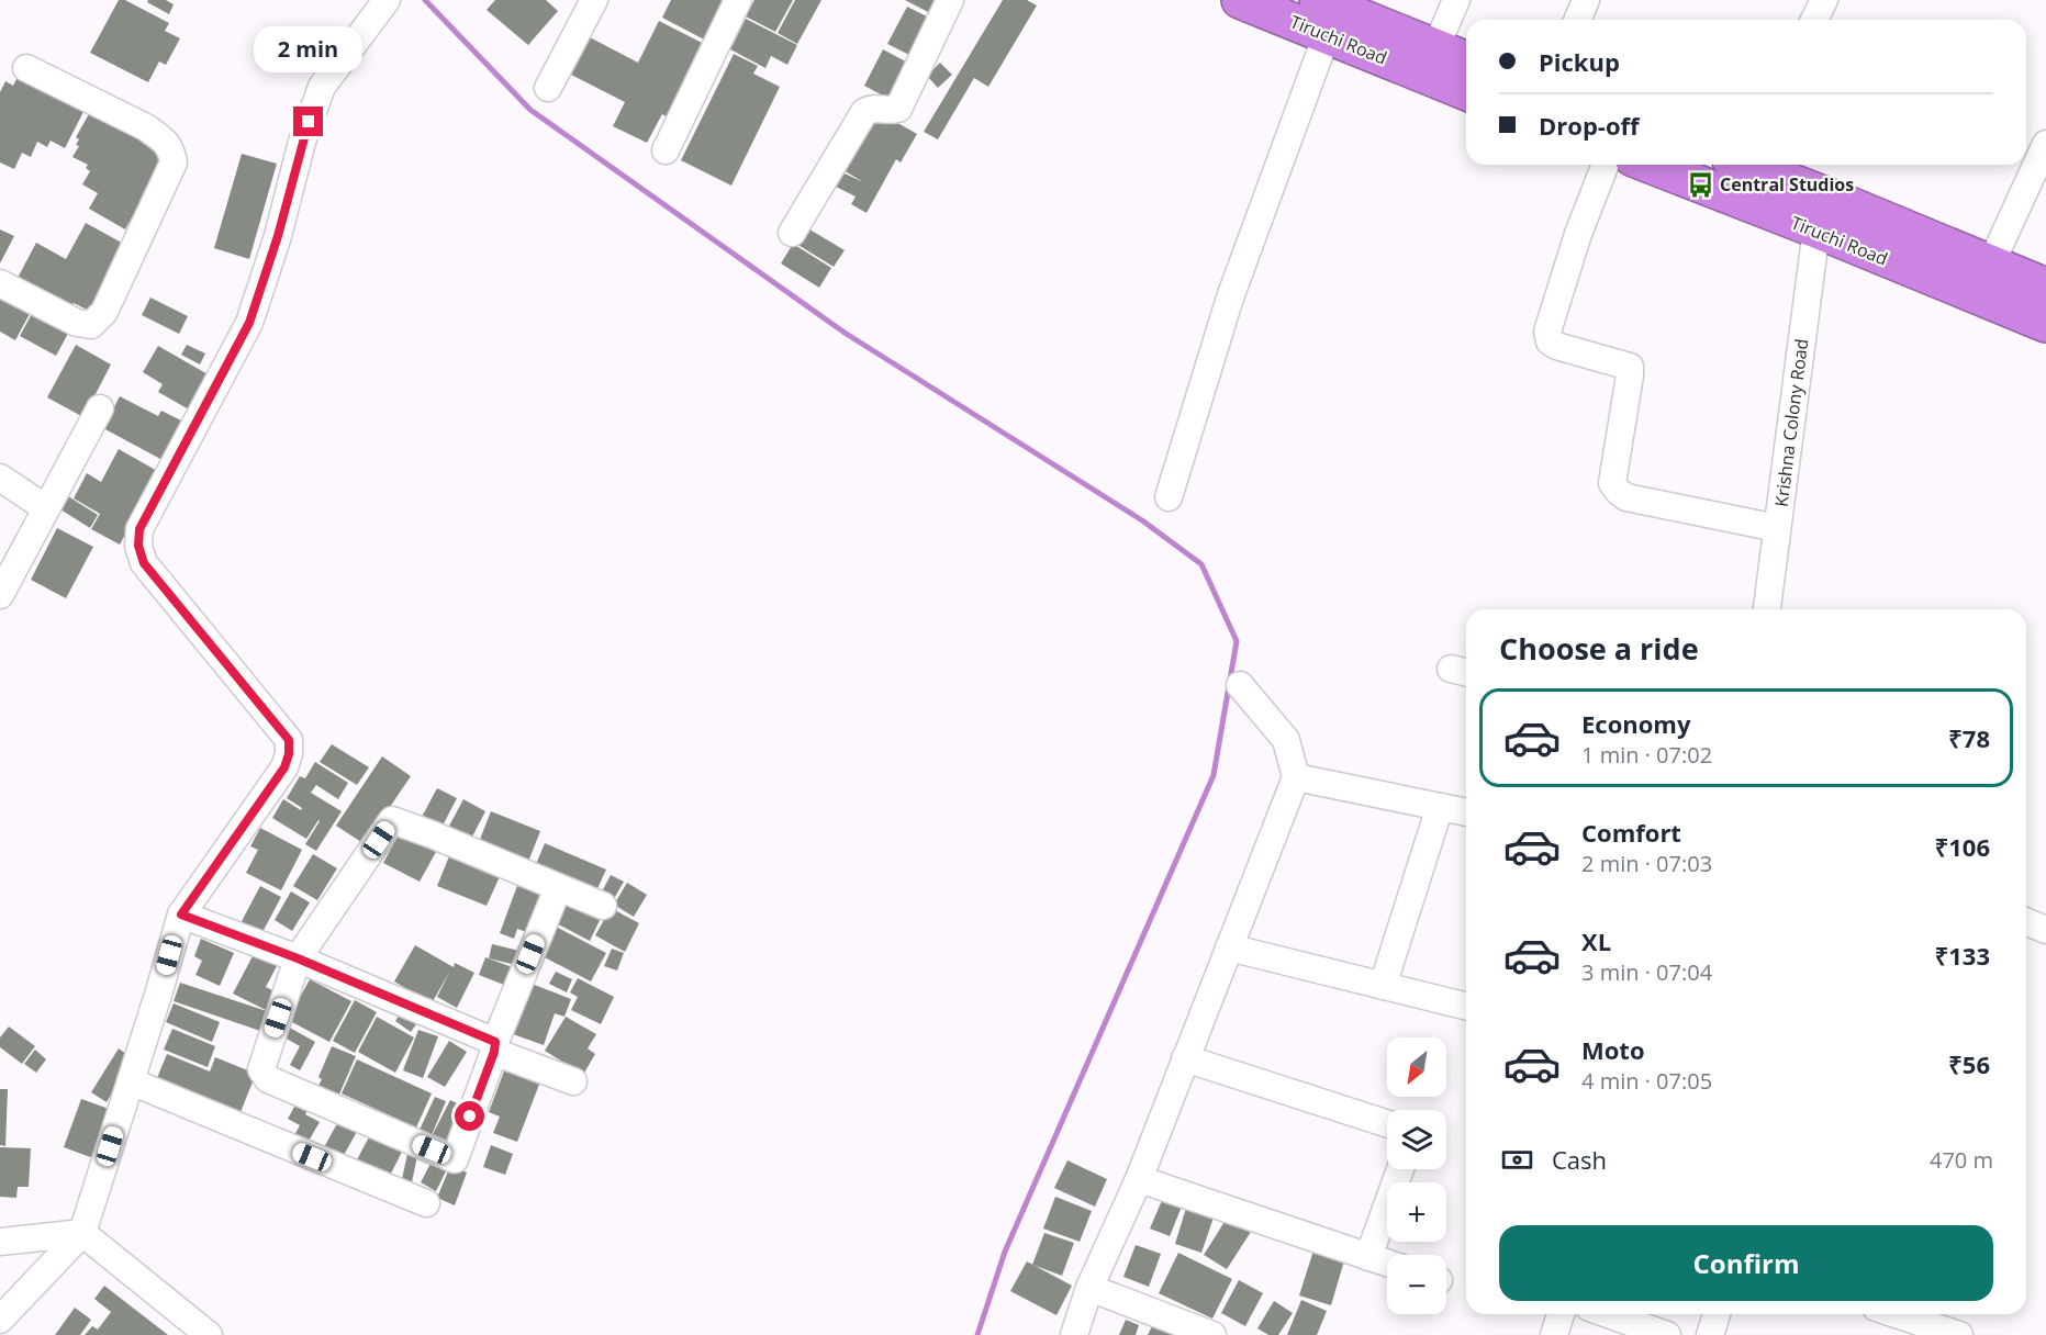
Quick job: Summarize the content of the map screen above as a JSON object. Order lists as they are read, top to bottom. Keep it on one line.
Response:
{"streets":{"highway":["Tiruchi Road"],"street":["Krishna Colony Road"]},"crossings":[["Tiruchi Road","Krishna Colony Road"]],"places":{"bus stop":["Central Studios"]},"north":"bottom left","page":{"banner":["Pickup","Drop-off"],"bubble":"2 min","heading":"Choose a ride","list":[{"name":"Economy","note":"1 min · 07:02","value":"₹78"},{"name":"Comfort","note":"2 min · 07:03","value":"₹106"},{"name":"XL","note":"3 min · 07:04","value":"₹133"},{"name":"Moto","note":"4 min · 07:05","value":"₹56"}],"map_buttons":["+","−"],"pay":["Cash","470 m"],"buttons":"Confirm"}}
